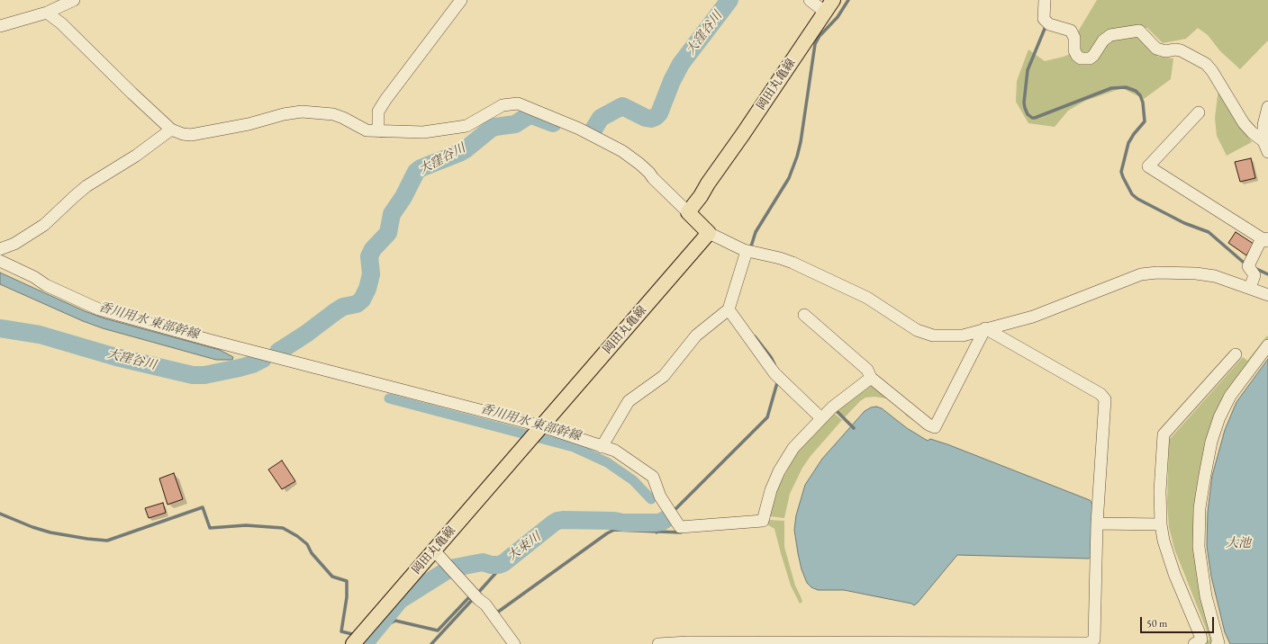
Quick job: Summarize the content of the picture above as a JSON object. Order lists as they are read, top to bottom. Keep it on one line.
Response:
{"streets":{"main road":["岡田丸亀線"]},"water":["大窪谷川","香川用水 東部幹線","大池","大束川"],"scale_bar":"50 m"}
